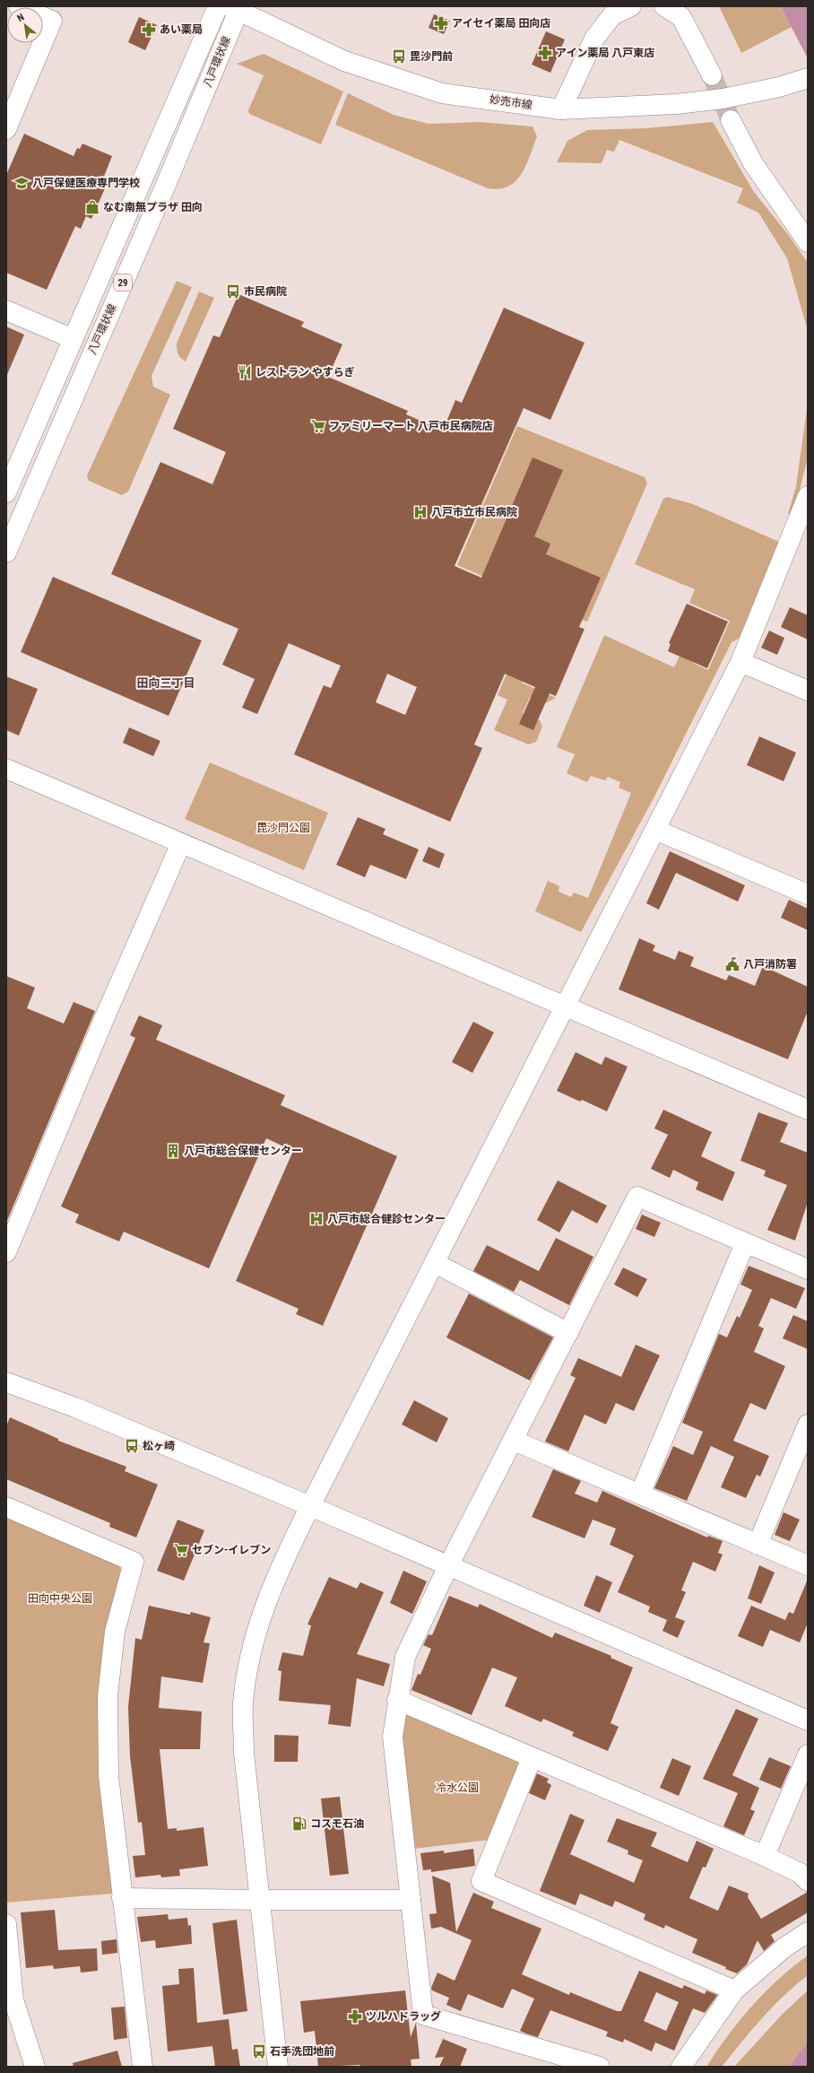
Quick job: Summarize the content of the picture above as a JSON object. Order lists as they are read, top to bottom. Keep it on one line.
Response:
{"streets":{"street":["八戸環状線","妙売市線","29"]},"crossings":[["八戸環状線","妙売市線"]],"districts":["田向三丁目"],"parks":["毘沙門公園","田向中央公園","冷水公園"],"places":{"pharmacy":["アイセイ薬局 田向店","あい薬局","アイン薬局 八戸東店","ツルハドラッグ"],"bus stop":["毘沙門前","市民病院","松ヶ崎","石手洗団地前"],"school or university":["八戸保健医療専門学校"],"shop":["なむ南無プラザ 田向"],"restaurant":["レストラン やすらぎ"],"supermarket":["ファミリーマート 八戸市民病院店","セブン-イレブン"],"hospital":["八戸市立市民病院","八戸市総合健診センター"],"public building":["八戸消防署"],"building":["八戸市総合保健センター"],"fuel station":["コスモ石油"]},"north":"top left"}
